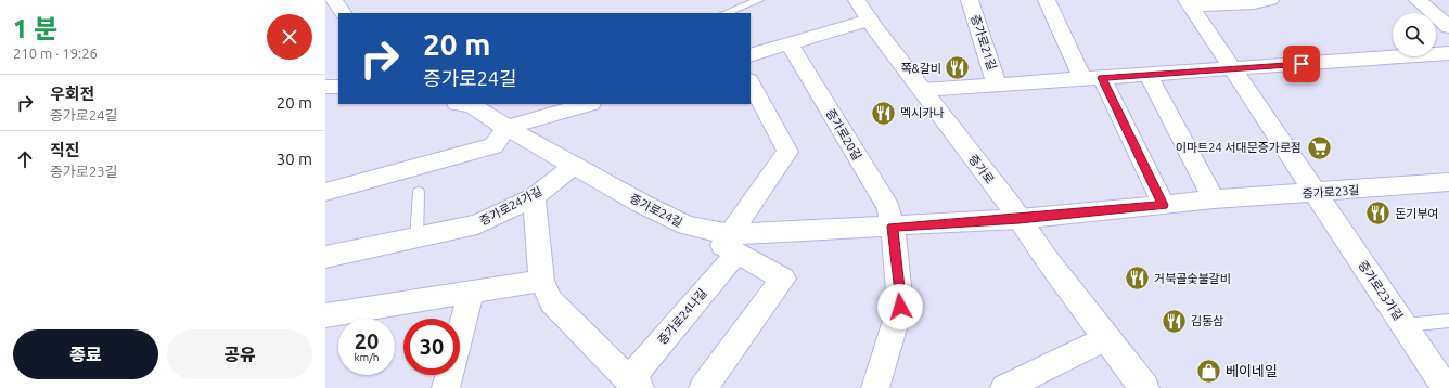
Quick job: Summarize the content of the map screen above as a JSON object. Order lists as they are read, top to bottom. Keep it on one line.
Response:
{"streets":{"main road":["증가로"],"street":["증가로21길","증가로20길","증가로23길","증가로24가길","증가로24길","증가로23가길","증가로24나길"]},"crossings":[["증가로21길","증가로"],["증가로20길","증가로24길"],["증가로","증가로23길"],["증가로","증가로24길"],["증가로23길","증가로24길"],["증가로23길","증가로23가길"],["증가로24가길","증가로24길"],["증가로24가길","증가로24나길"],["증가로24길","증가로24나길"]],"places":{"restaurant":["쪽&갈비","멕시카나","돈기부여","거북골숯불갈비","김통삼"],"supermarket":["이마트24 서대문증가로점"],"shop":["베이네일"]},"page":{"heading":["1 분","210 m · 19:26"],"turn":["20 m","증가로24길"],"list":[{"name":"우회전","note":"증가로24길","value":"20 m"},{"name":"직진","note":"증가로23길","value":"30 m"}],"speed":"20 km/h","limit":"30","buttons":["종료","공유"]}}
